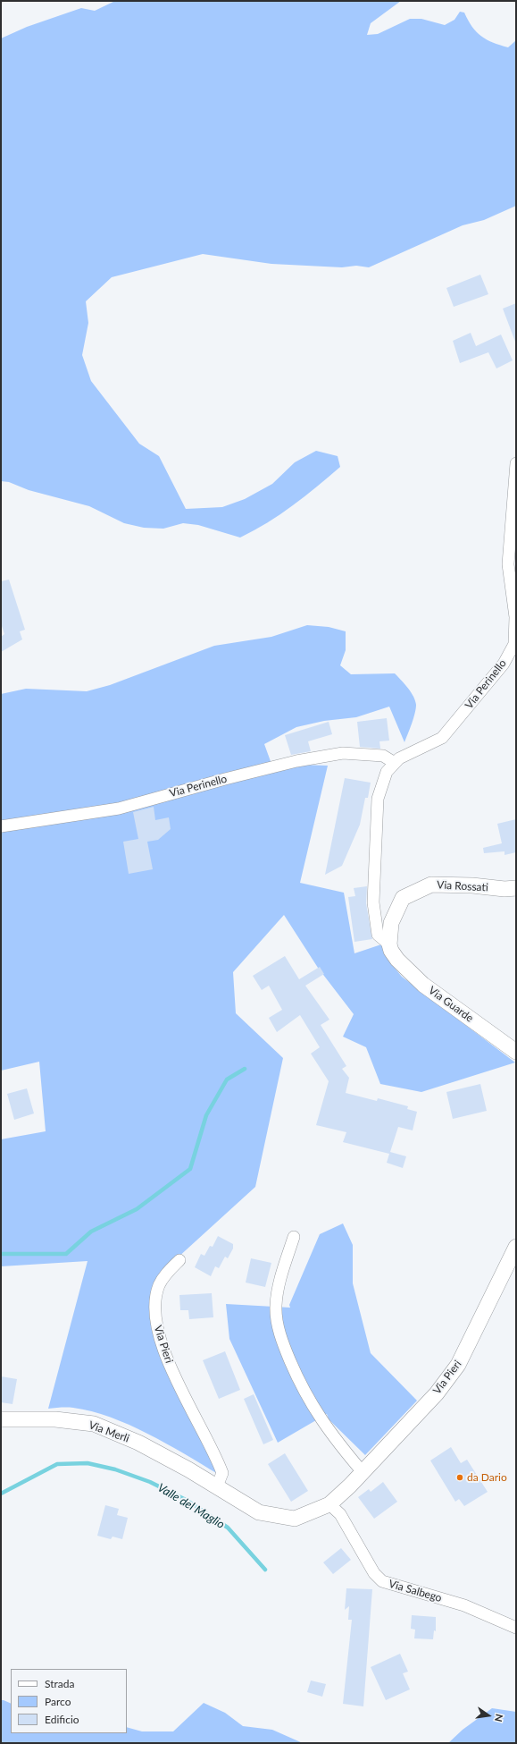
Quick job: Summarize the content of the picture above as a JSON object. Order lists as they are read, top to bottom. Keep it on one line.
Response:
{"streets":{"street":["Via Perinello","Via Rossati","Via Guarde","Via Pieri","Via Merli","Via Salbego"]},"crossings":[["Via Perinello","Via Rossati"],["Via Perinello","Via Guarde"],["Via Rossati","Via Guarde"],["Via Pieri","Via Merli"],["Via Pieri","Via Salbego"]],"water":["Valle del Maglio"],"places":["da Dario"],"legend":["Strada","Parco","Edificio"],"north":"right"}
